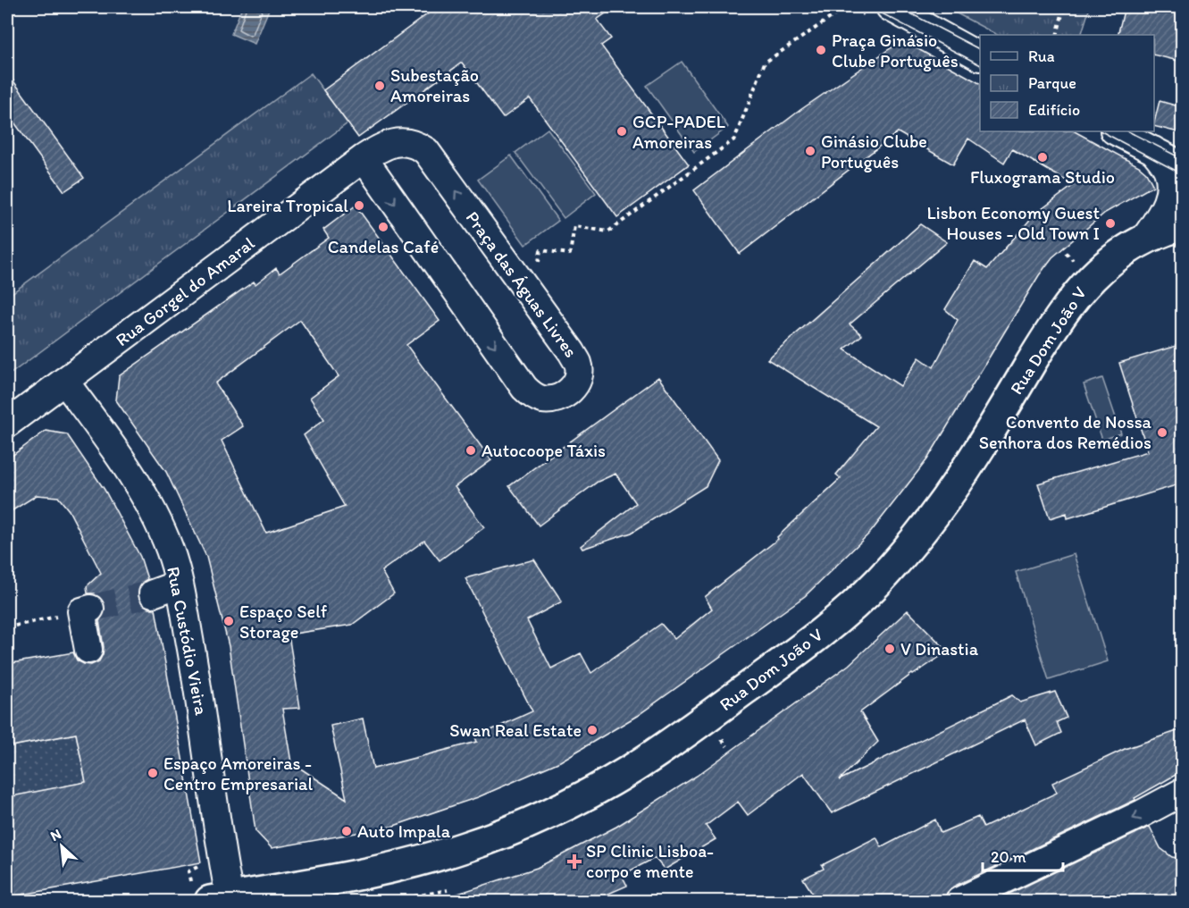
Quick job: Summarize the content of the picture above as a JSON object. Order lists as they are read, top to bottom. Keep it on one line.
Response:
{"streets":{"main road":["Rua Dom João V"],"street":["Praça das Águas Livres","Rua Gorgel do Amaral","Rua Custódio Vieira"]},"crossings":[["Praça das Águas Livres","Rua Gorgel do Amaral"],["Rua Gorgel do Amaral","Rua Custódio Vieira"],["Rua Dom João V","Rua Custódio Vieira"]],"places":{"other":["Praça Ginásio Clube Português","Subestação Amoreiras","GCP-PADEL Amoreiras","Ginásio Clube Português","Fluxograma Studio","Lareira Tropical","Lisbon Economy Guest Houses - Old Town I","Candelas Café","Convento de Nossa Senhora dos Remédios","Autocoope Táxis","Espaço Self Storage","V Dinastia","Swan Real Estate","Espaço Amoreiras - Centro Empresarial","Auto Impala"],"health":["SP Clinic Lisboa- corpo e mente"]},"legend":["Rua","Parque","Edifício"],"scale_bar":"20 m","north":"top left"}
